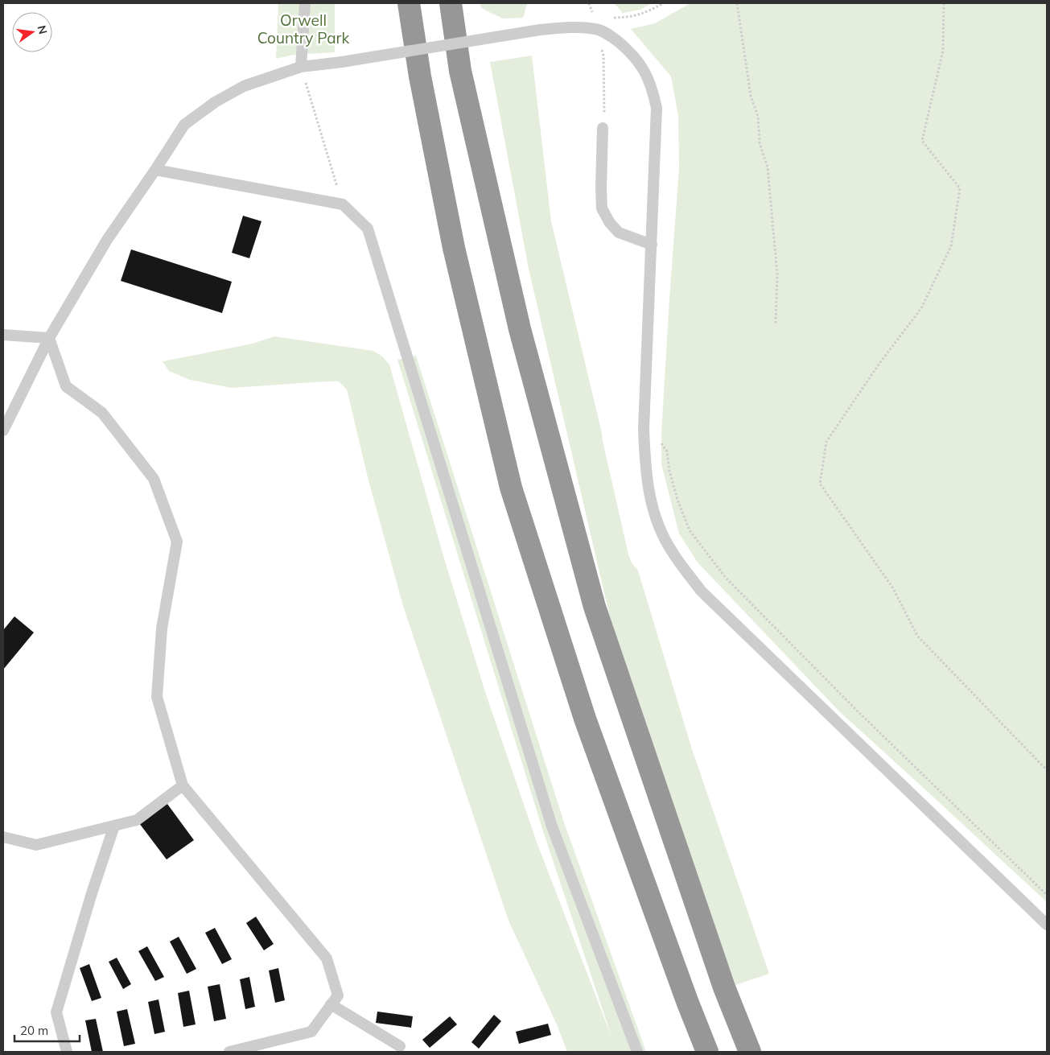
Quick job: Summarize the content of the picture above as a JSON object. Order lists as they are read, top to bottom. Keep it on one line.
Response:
{"parks":["Orwell Country Park"],"scale_bar":"20 m","north":"right"}
